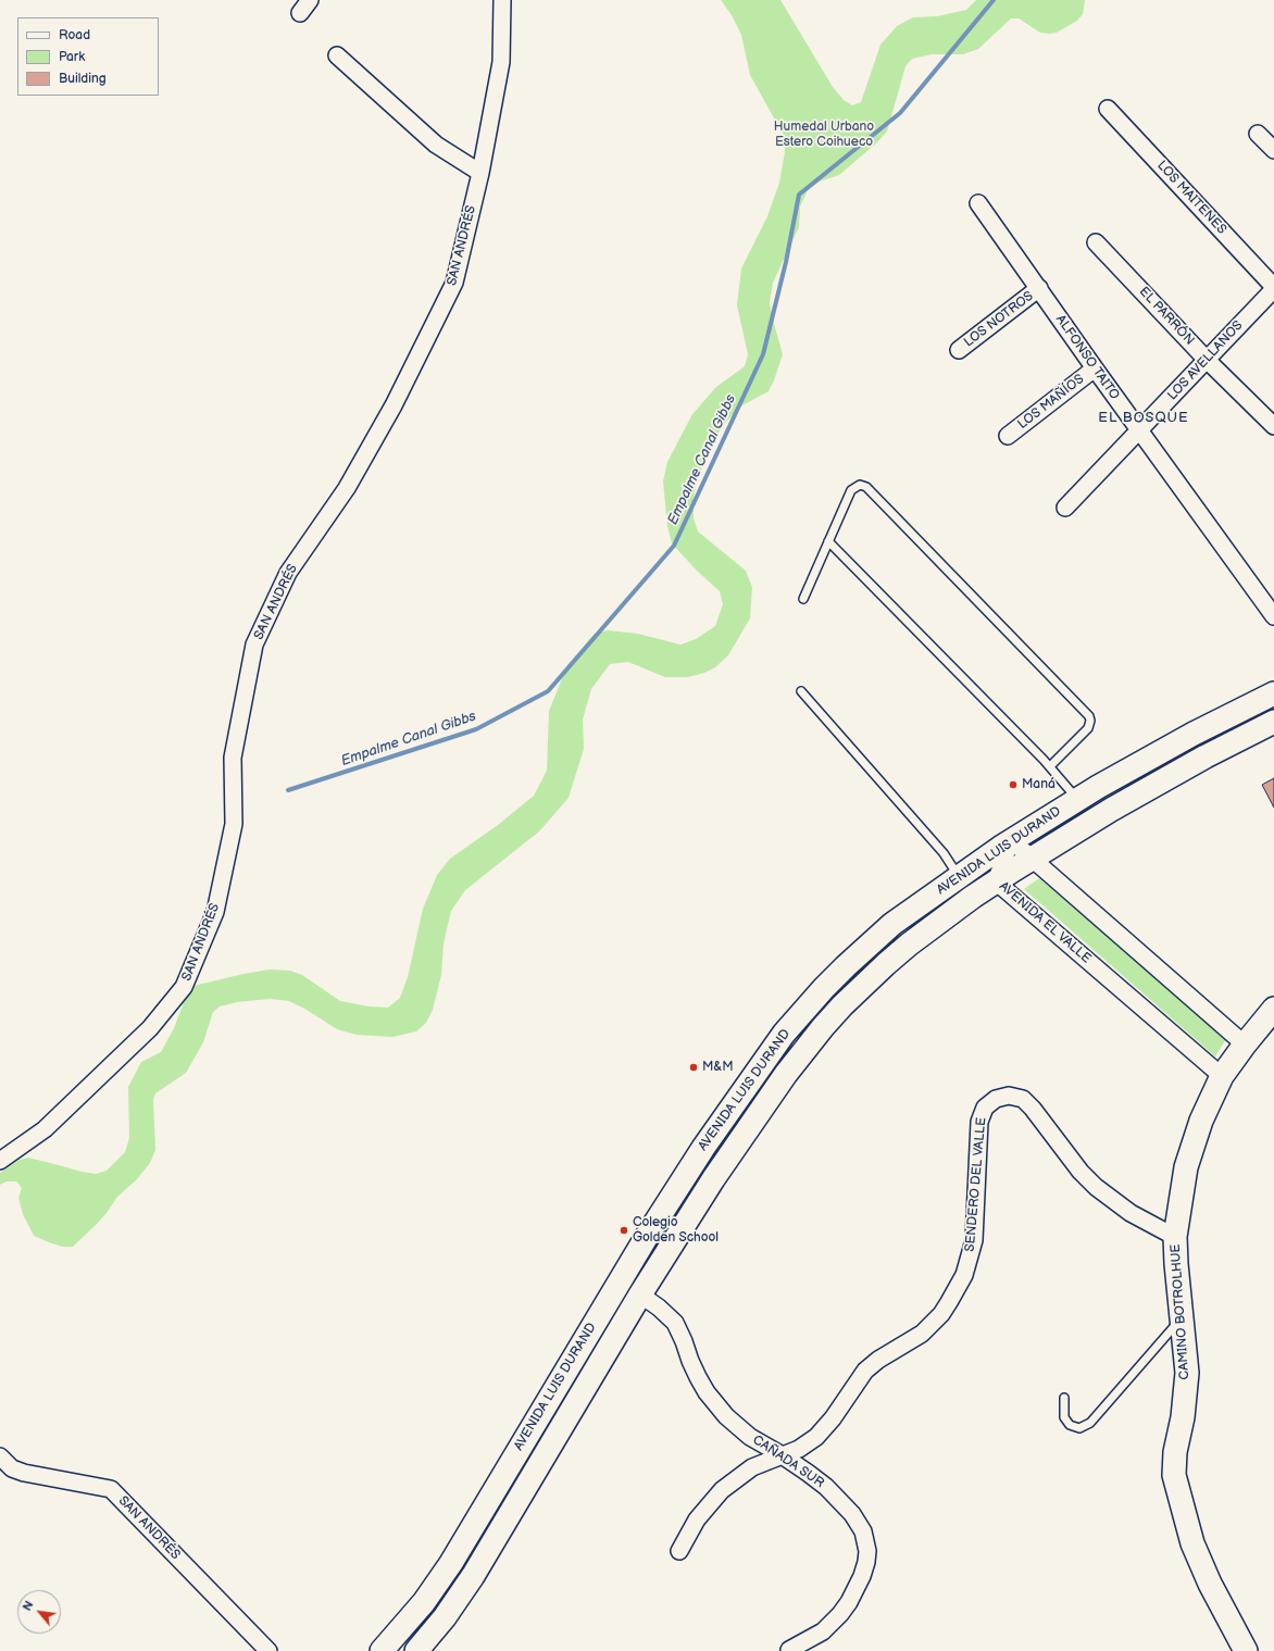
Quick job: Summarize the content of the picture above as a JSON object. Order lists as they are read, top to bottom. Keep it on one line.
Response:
{"streets":{"street":["LOS MAITENES","SAN ANDRÉS","EL PARRÓN","LOS NOTROS","ALFONSO TAITO","LOS AVELLANOS","LOS MAÑÍOS","AVENIDA LUIS DURAND","AVENIDA EL VALLE","SENDERO DEL VALLE","CAMINO BOTROLHUE","CAÑADA SUR"]},"crossings":[["LOS MAITENES","LOS AVELLANOS"],["EL PARRÓN","LOS AVELLANOS"],["LOS NOTROS","ALFONSO TAITO"],["ALFONSO TAITO","LOS AVELLANOS"],["ALFONSO TAITO","LOS MAÑÍOS"],["AVENIDA LUIS DURAND","AVENIDA EL VALLE"],["AVENIDA LUIS DURAND","CAÑADA SUR"],["AVENIDA EL VALLE","CAMINO BOTROLHUE"],["SENDERO DEL VALLE","CAMINO BOTROLHUE"],["SENDERO DEL VALLE","CAÑADA SUR"]],"districts":["EL BOSQUE"],"water":["Empalme Canal Gibbs"],"parks":["Humedal Urbano Estero Coihueco"],"places":["Maná","M&M","Colegio Golden School"],"legend":["Road","Park","Building"],"north":"top left"}
